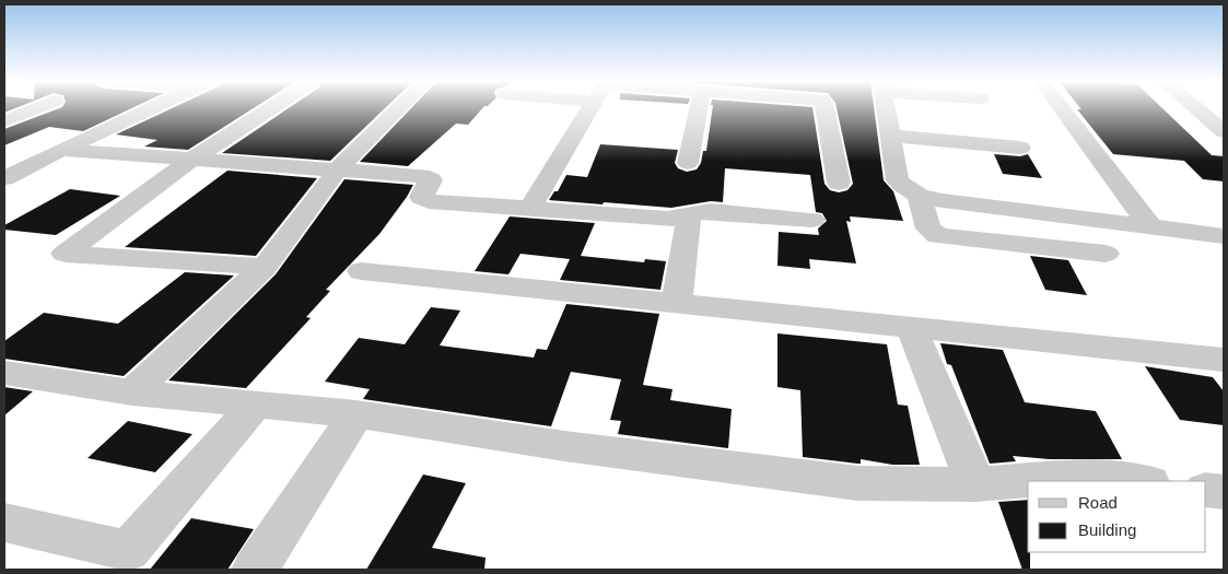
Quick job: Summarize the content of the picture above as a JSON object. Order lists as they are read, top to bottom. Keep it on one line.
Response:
{"legend":["Road","Building"]}
